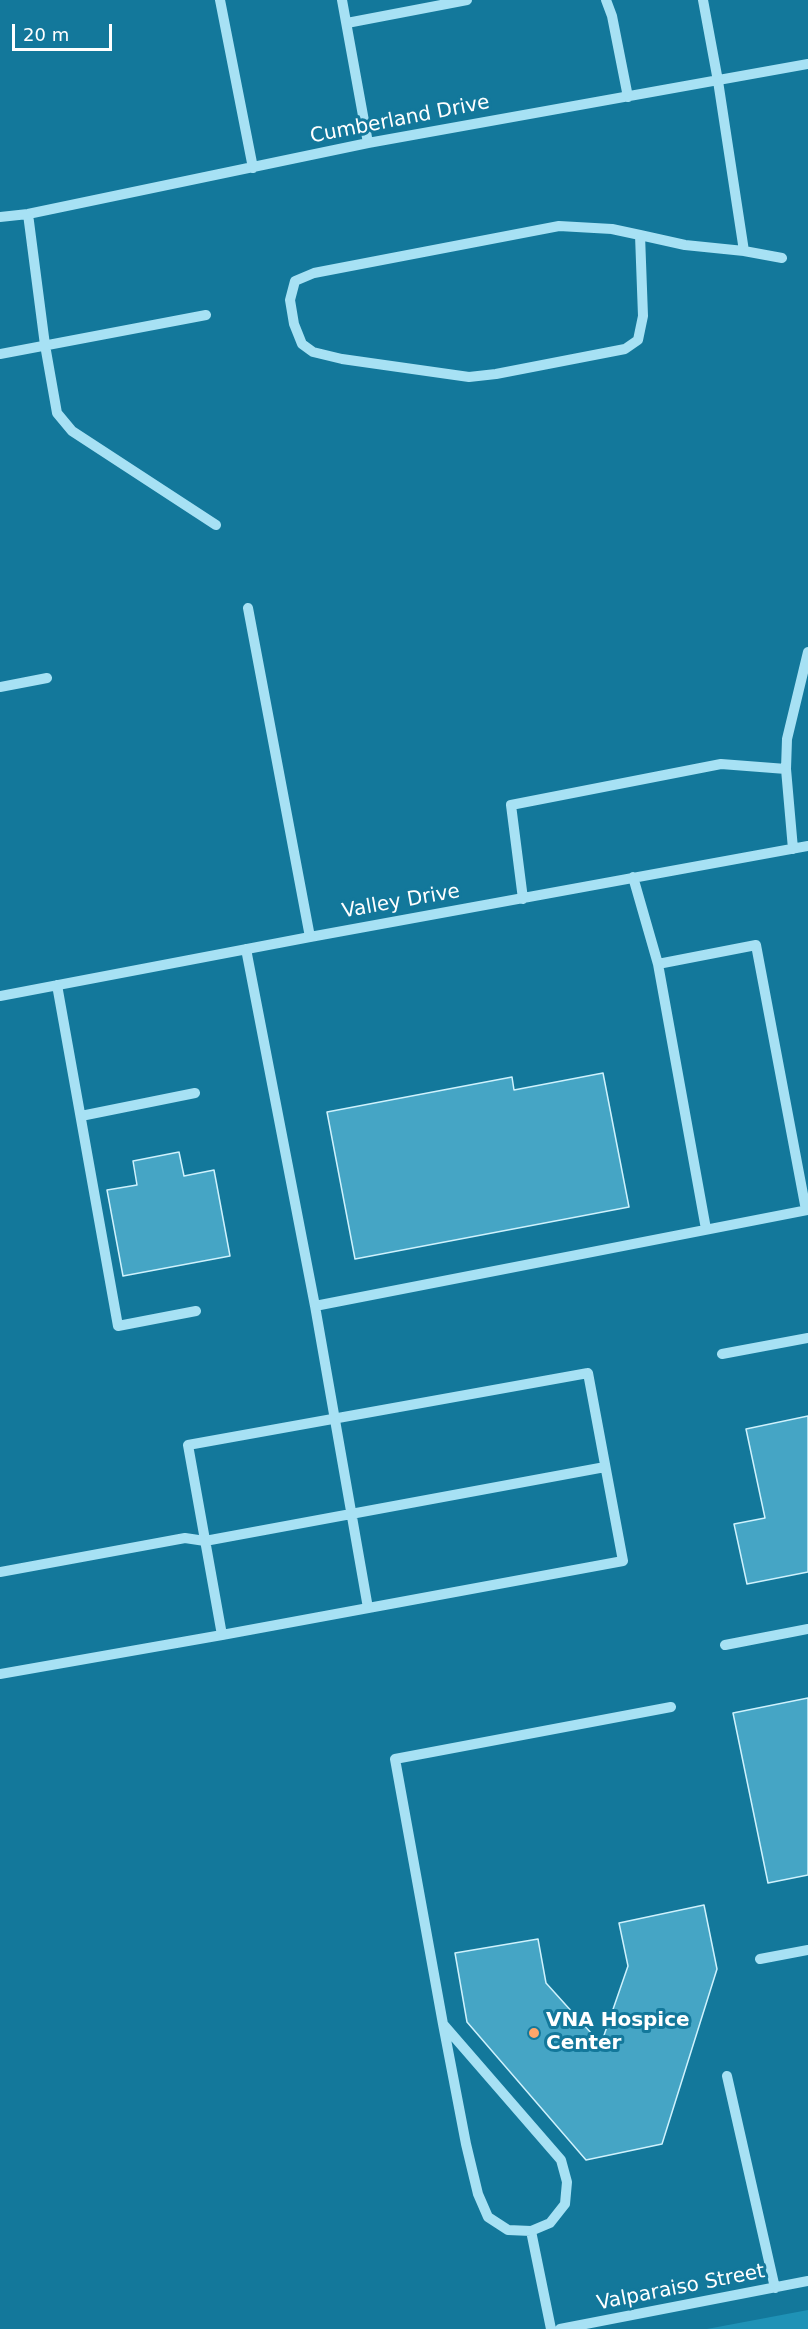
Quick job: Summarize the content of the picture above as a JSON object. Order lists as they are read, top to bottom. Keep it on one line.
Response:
{"streets":{"street":["Cumberland Drive","Valley Drive","Valparaiso Street"]},"places":["VNA Hospice Center"],"scale_bar":"20 m"}
